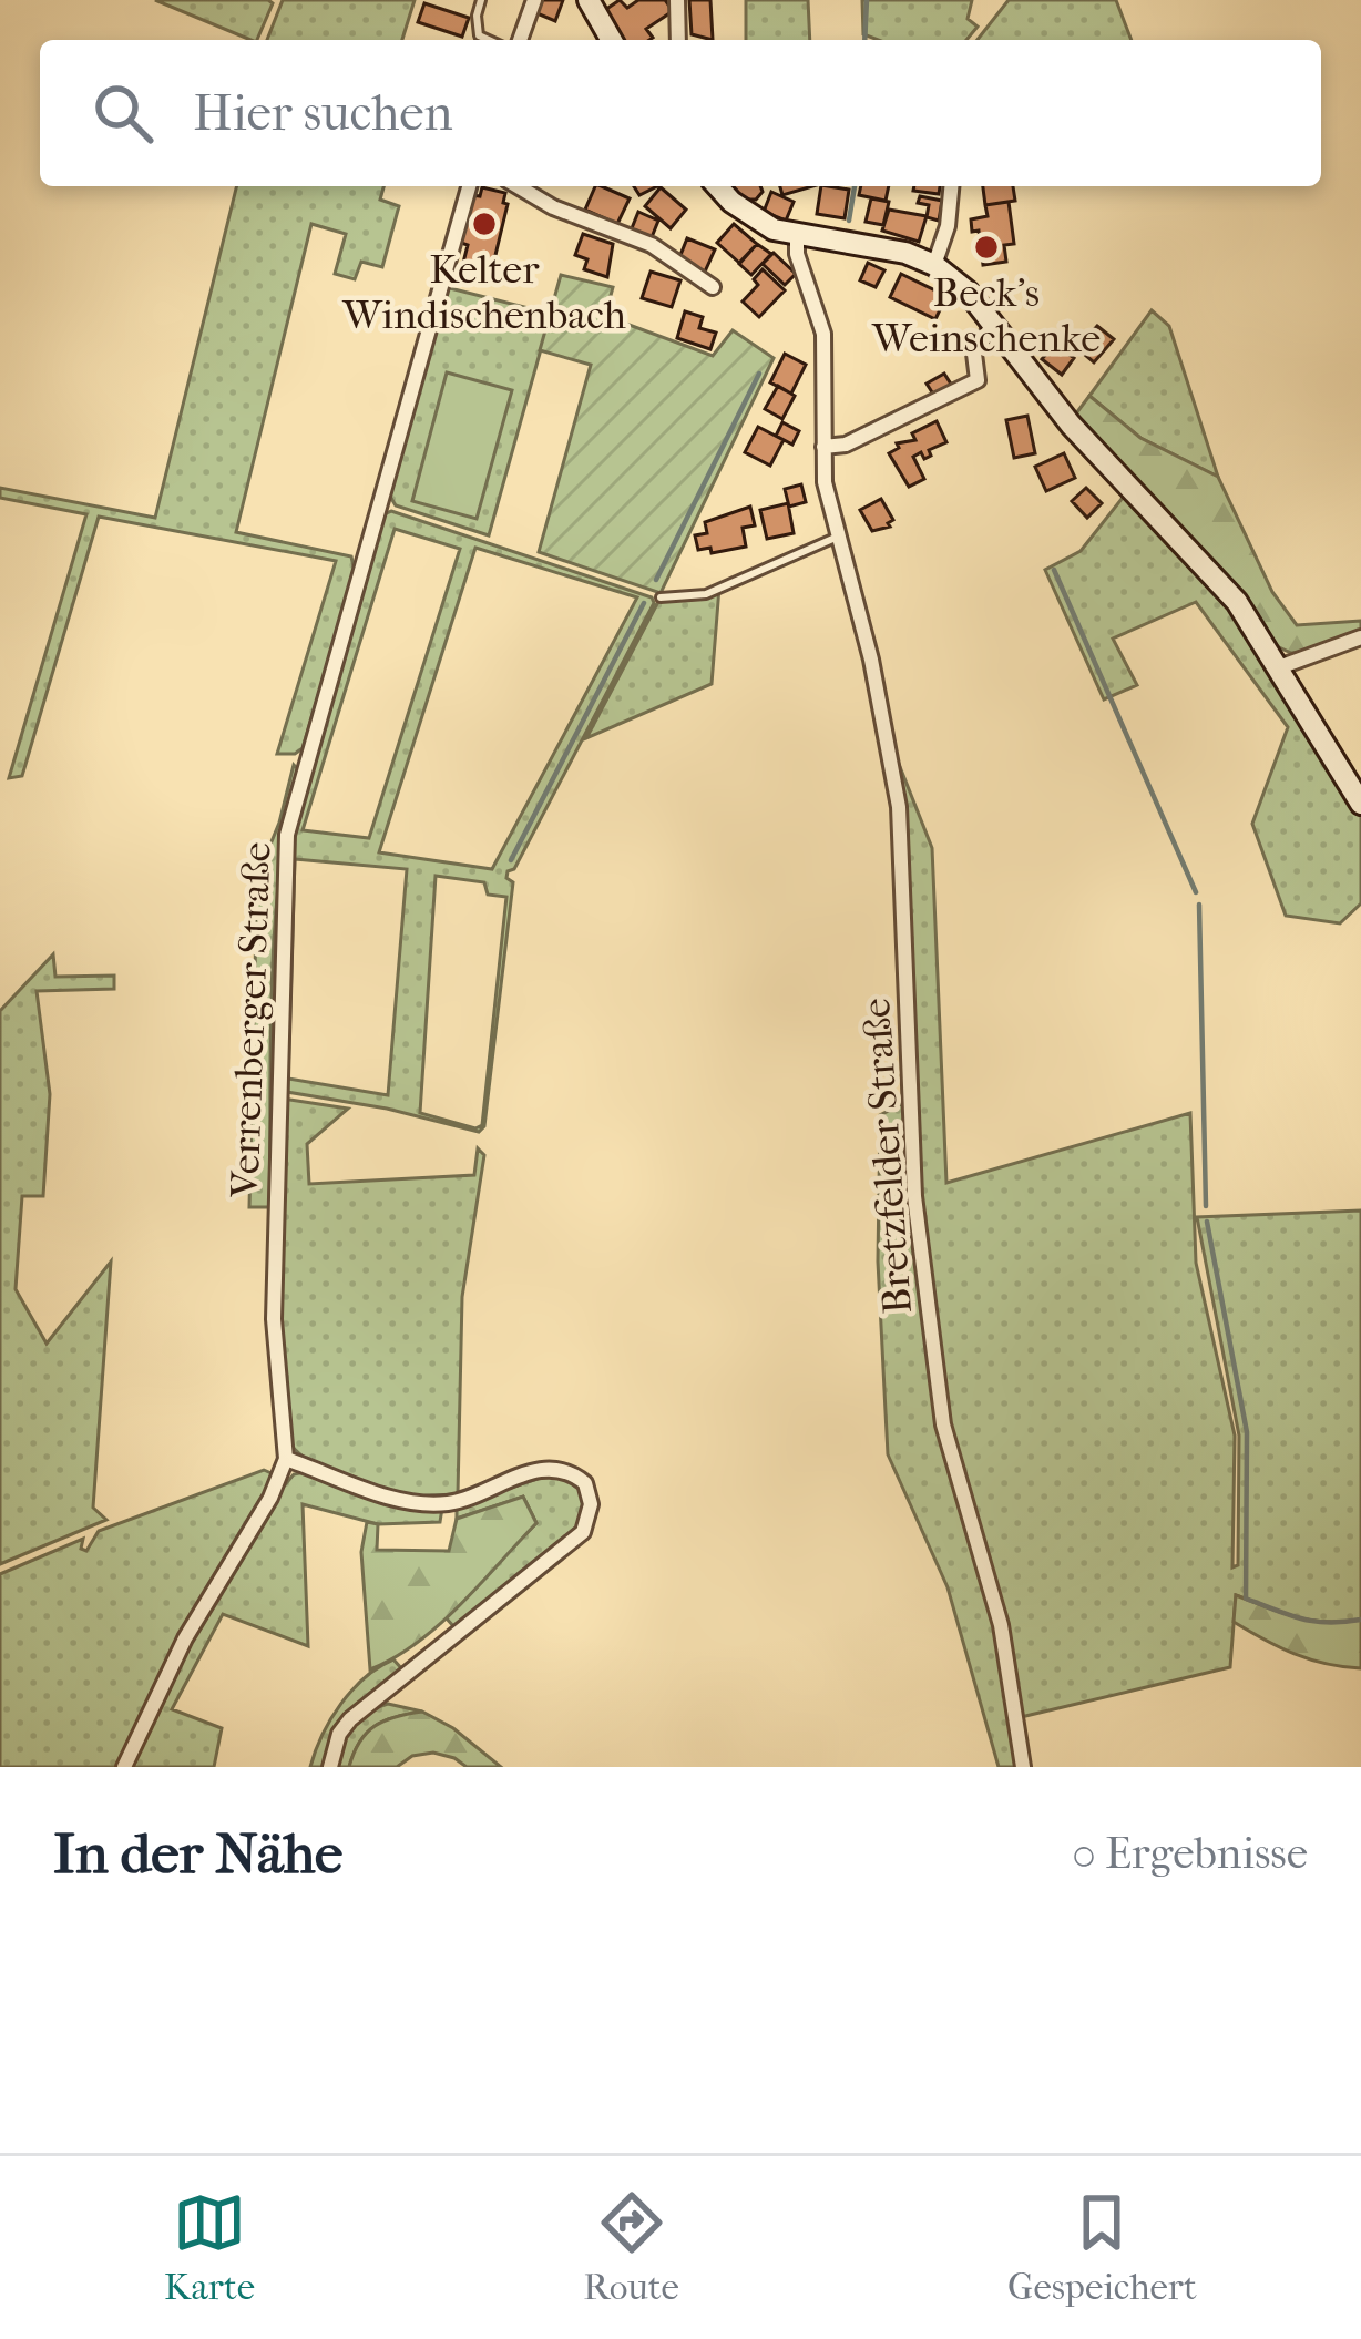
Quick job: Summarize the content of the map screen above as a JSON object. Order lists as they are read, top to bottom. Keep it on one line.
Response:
{"streets":{"street":["Verrenberger Straße","Bretzfelder Straße"]},"places":["Kelter Windischenbach","Beck's Weinschenke"],"page":{"search":"Hier suchen","heading":["In der Nähe","0 Ergebnisse"],"nav":["Karte","Route","Gespeichert"]}}
